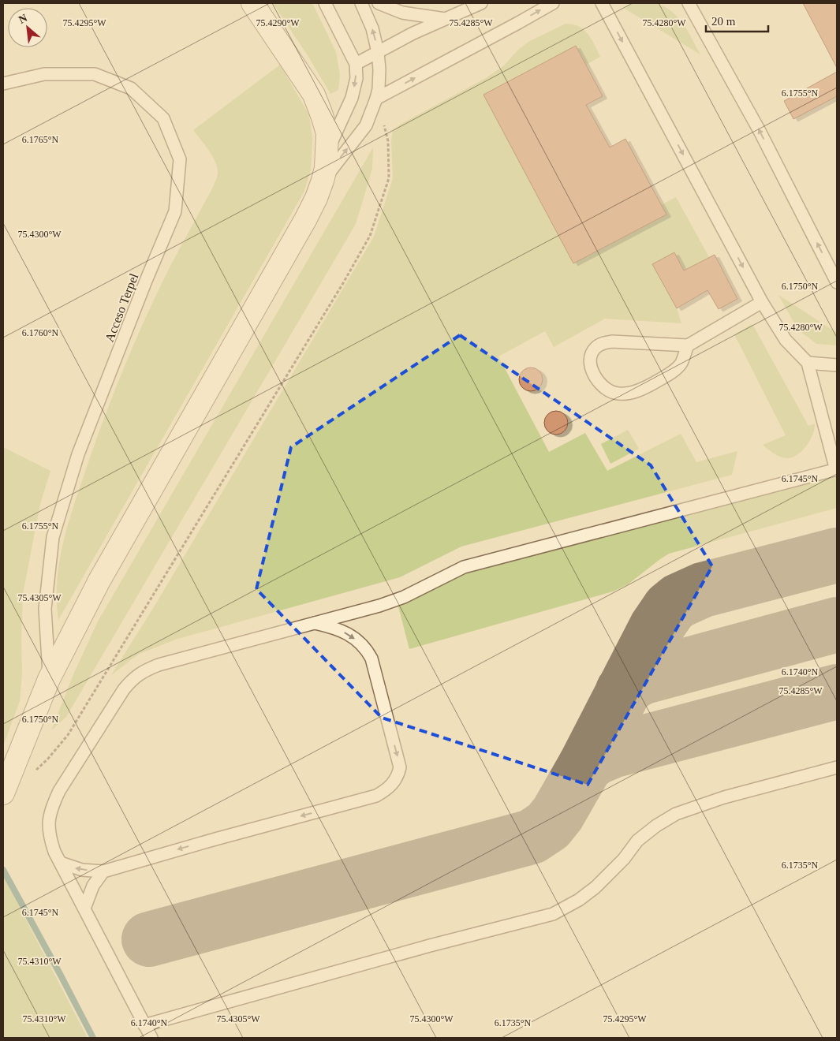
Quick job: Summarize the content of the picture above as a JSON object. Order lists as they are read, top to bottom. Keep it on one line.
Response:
{"streets":{"lane":["Acceso Terpel"]},"scale_bar":"20 m","north":"top left","coordinates":["75.4295°W","75.4290°W","75.4285°W","75.4280°W","6.1755°N","6.1765°N","75.4300°W","6.1750°N","6.1760°N","6.1745°N","75.4305°W","6.1740°N","6.1735°N","75.4310°W"]}
